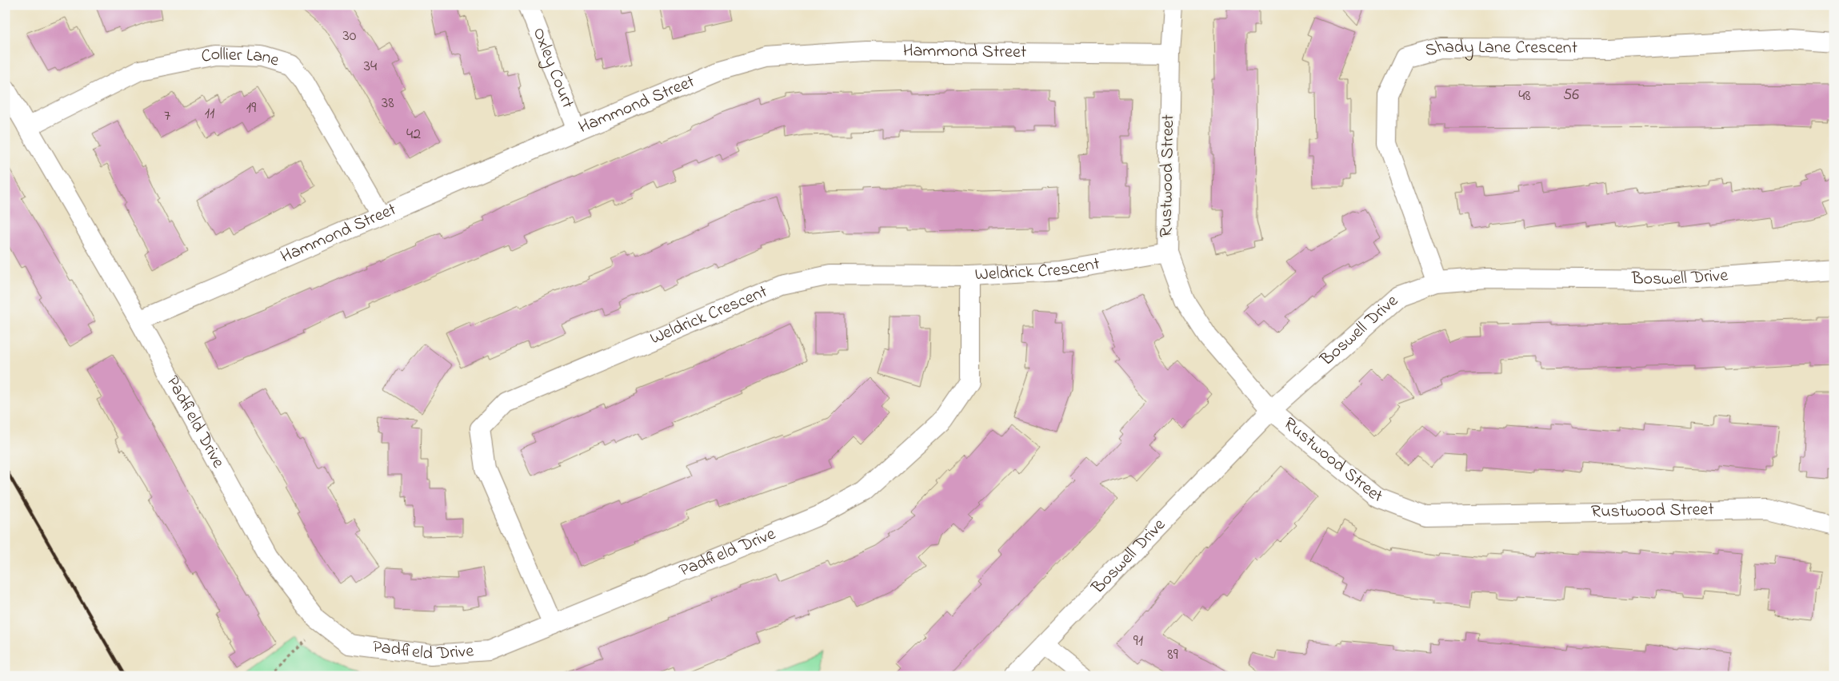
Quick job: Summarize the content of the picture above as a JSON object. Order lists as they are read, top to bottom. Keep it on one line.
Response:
{"streets":{"street":["Hammond Street","Shady Lane Crescent","Collier Lane","Oxley Court","Rustwood Street","Weldrick Crescent","Boswell Drive","Padfield Drive"]},"crossings":[["Hammond Street","Collier Lane"],["Hammond Street","Oxley Court"],["Hammond Street","Rustwood Street"],["Hammond Street","Padfield Drive"],["Shady Lane Crescent","Boswell Drive"],["Collier Lane","Padfield Drive"],["Rustwood Street","Weldrick Crescent"],["Rustwood Street","Boswell Drive"],["Weldrick Crescent","Padfield Drive"]],"house_numbers":["30","34","56","48","38","19","11","7","42","91","89"]}
